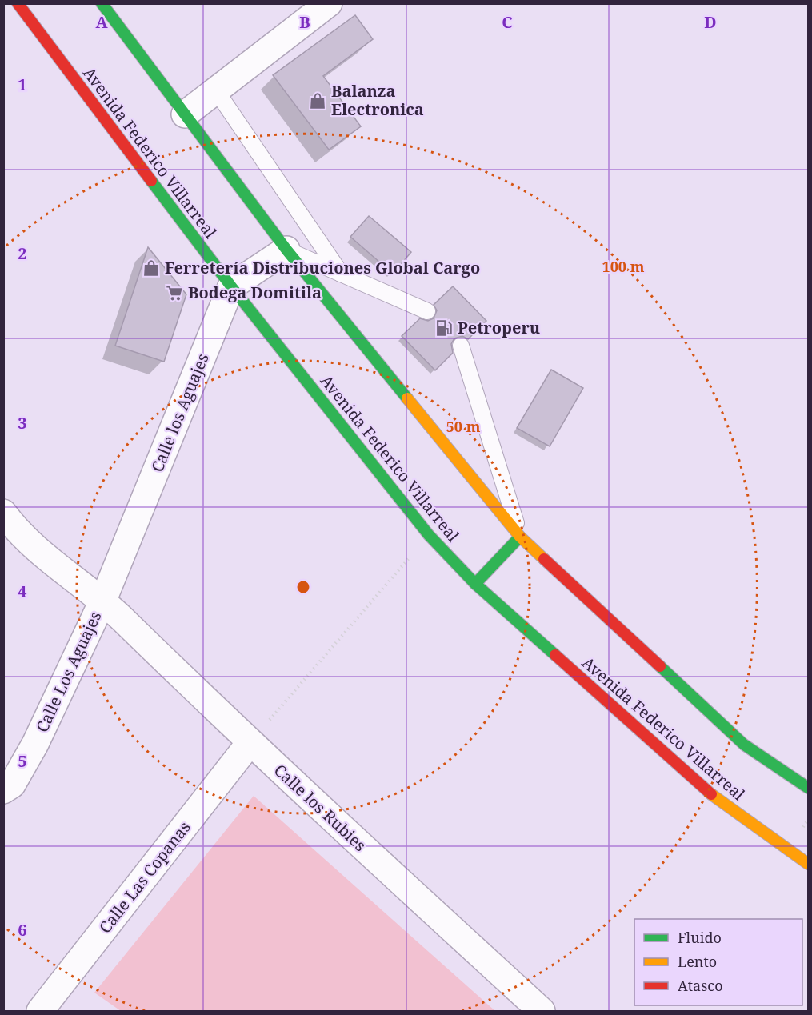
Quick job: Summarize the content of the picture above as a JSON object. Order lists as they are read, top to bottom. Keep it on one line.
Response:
{"streets":{"main road":["Avenida Federico Villarreal"],"street":["Calle los Aguajes","Calle Los Aguajes","Calle los Rubies","Calle Las Copanas"]},"crossings":[["Avenida Federico Villarreal","Calle los Aguajes"],["Calle los Aguajes","Calle Los Aguajes"],["Calle los Aguajes","Calle los Rubies"],["Calle Los Aguajes","Calle los Rubies"],["Calle los Rubies","Calle Las Copanas"]],"places":{"shop":["Balanza Electronica","Ferretería Distribuciones Global Cargo"],"supermarket":["Bodega Domitila"],"fuel station":["Petroperu"]},"legend":["Fluido","Lento","Atasco"],"grid":{"columns":["A","B","C","D"],"rows":["1","2","3","4","5","6"]},"rings":["100 m","50 m"]}
